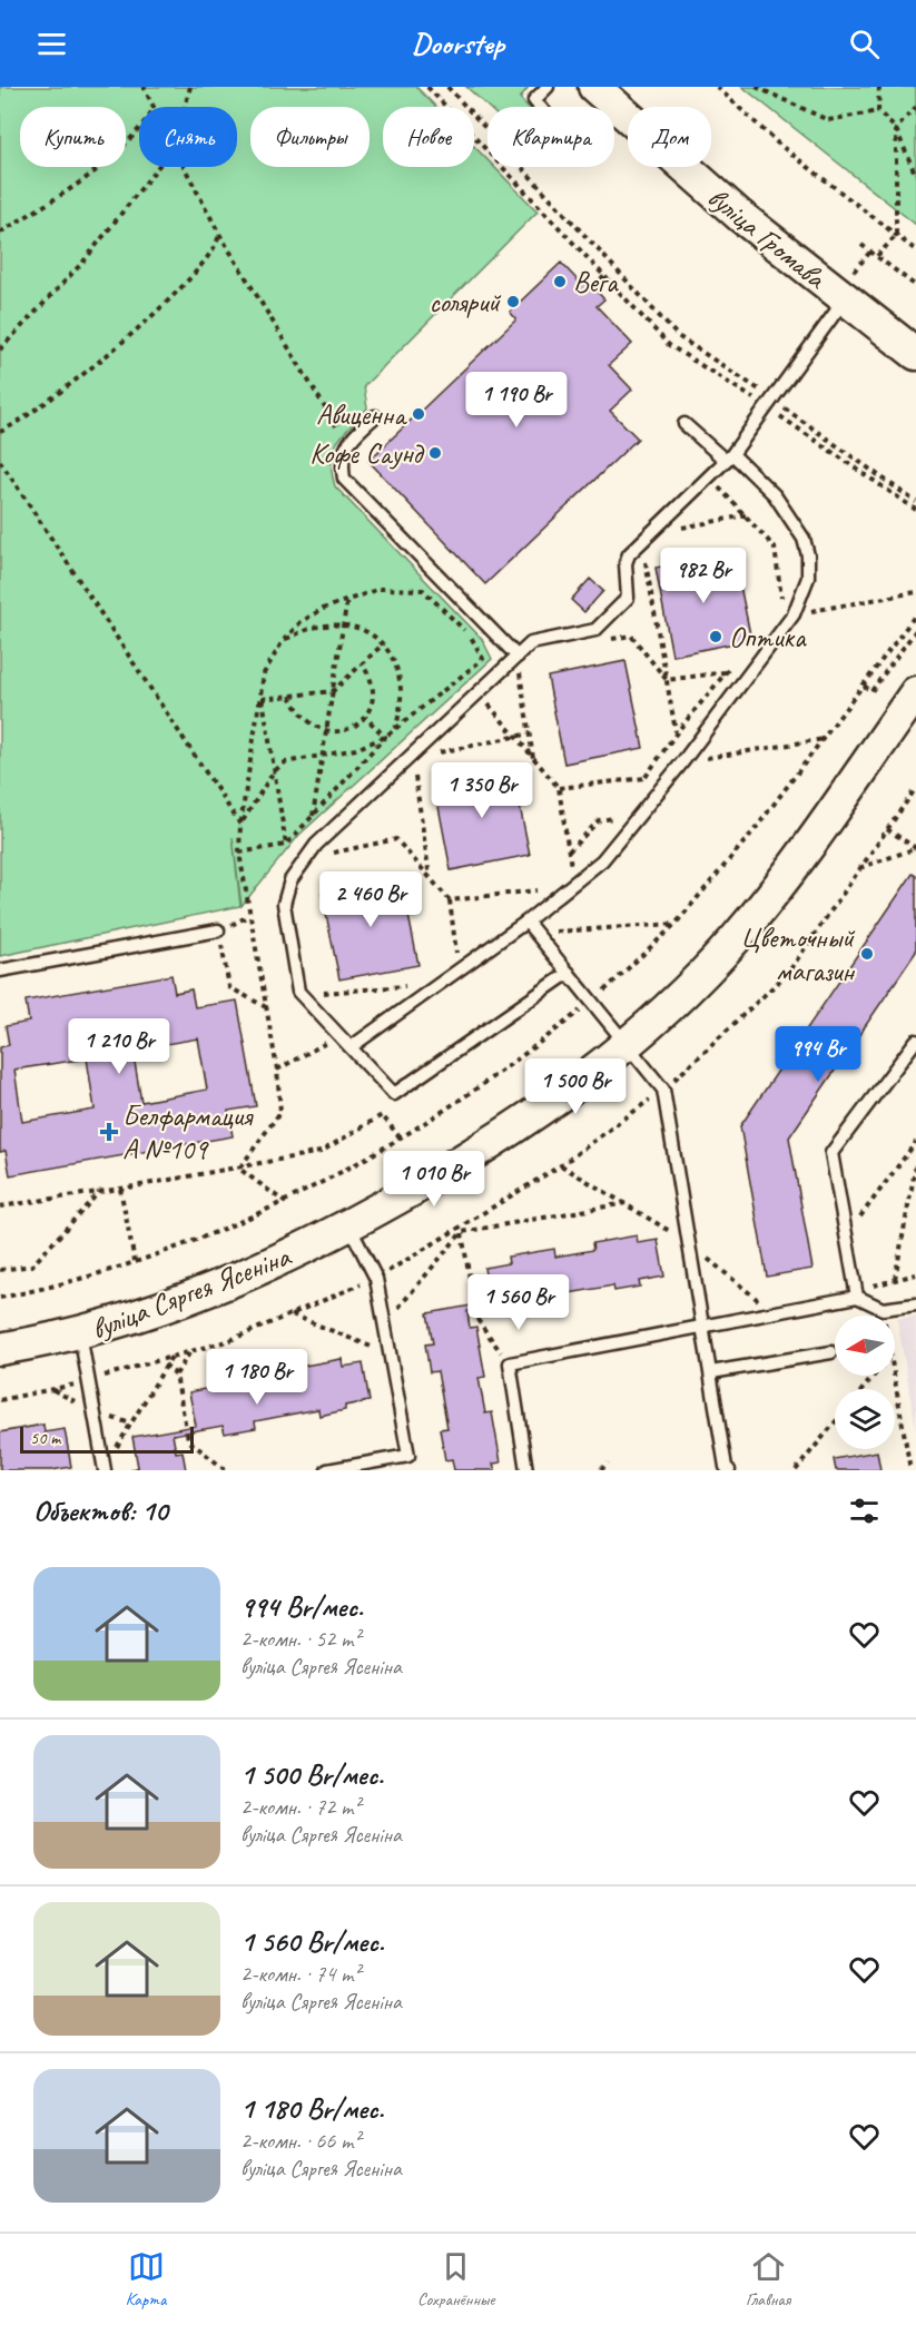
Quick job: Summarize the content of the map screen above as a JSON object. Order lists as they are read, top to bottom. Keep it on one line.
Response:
{"streets":{"main road":["вуліца Громава","вуліца Сяргея Ясеніна"]},"places":{"other":["Вега","солярий","Авиценна","Кофе Саунд","Оптика","Цветочный магазин"],"health":["Белфармация А №109"]},"scale_bar":"50 m","north":"left","page":{"header":"Doorstep","chip":["Купить","Снять","Фильтры","Новое","Квартира","Дом"],"price":["1 190 Br","982 Br","1 350 Br","2 460 Br","1 210 Br","994 Br","1 500 Br","1 010 Br","1 560 Br","1 180 Br"],"scale":"50 m","heading":"Объектов: 10","list":[{"name":"994 Br/мес.","note":"2-комн. · 52 m² · вуліца Сяргея Ясеніна"},{"name":"1 500 Br/мес.","note":"2-комн. · 72 m² · вуліца Сяргея Ясеніна"},{"name":"1 560 Br/мес.","note":"2-комн. · 74 m² · вуліца Сяргея Ясеніна"},{"name":"1 180 Br/мес.","note":"2-комн. · 66 m² · вуліца Сяргея Ясеніна"}],"tabs":["Карта","Сохранённые","Главная"]}}
